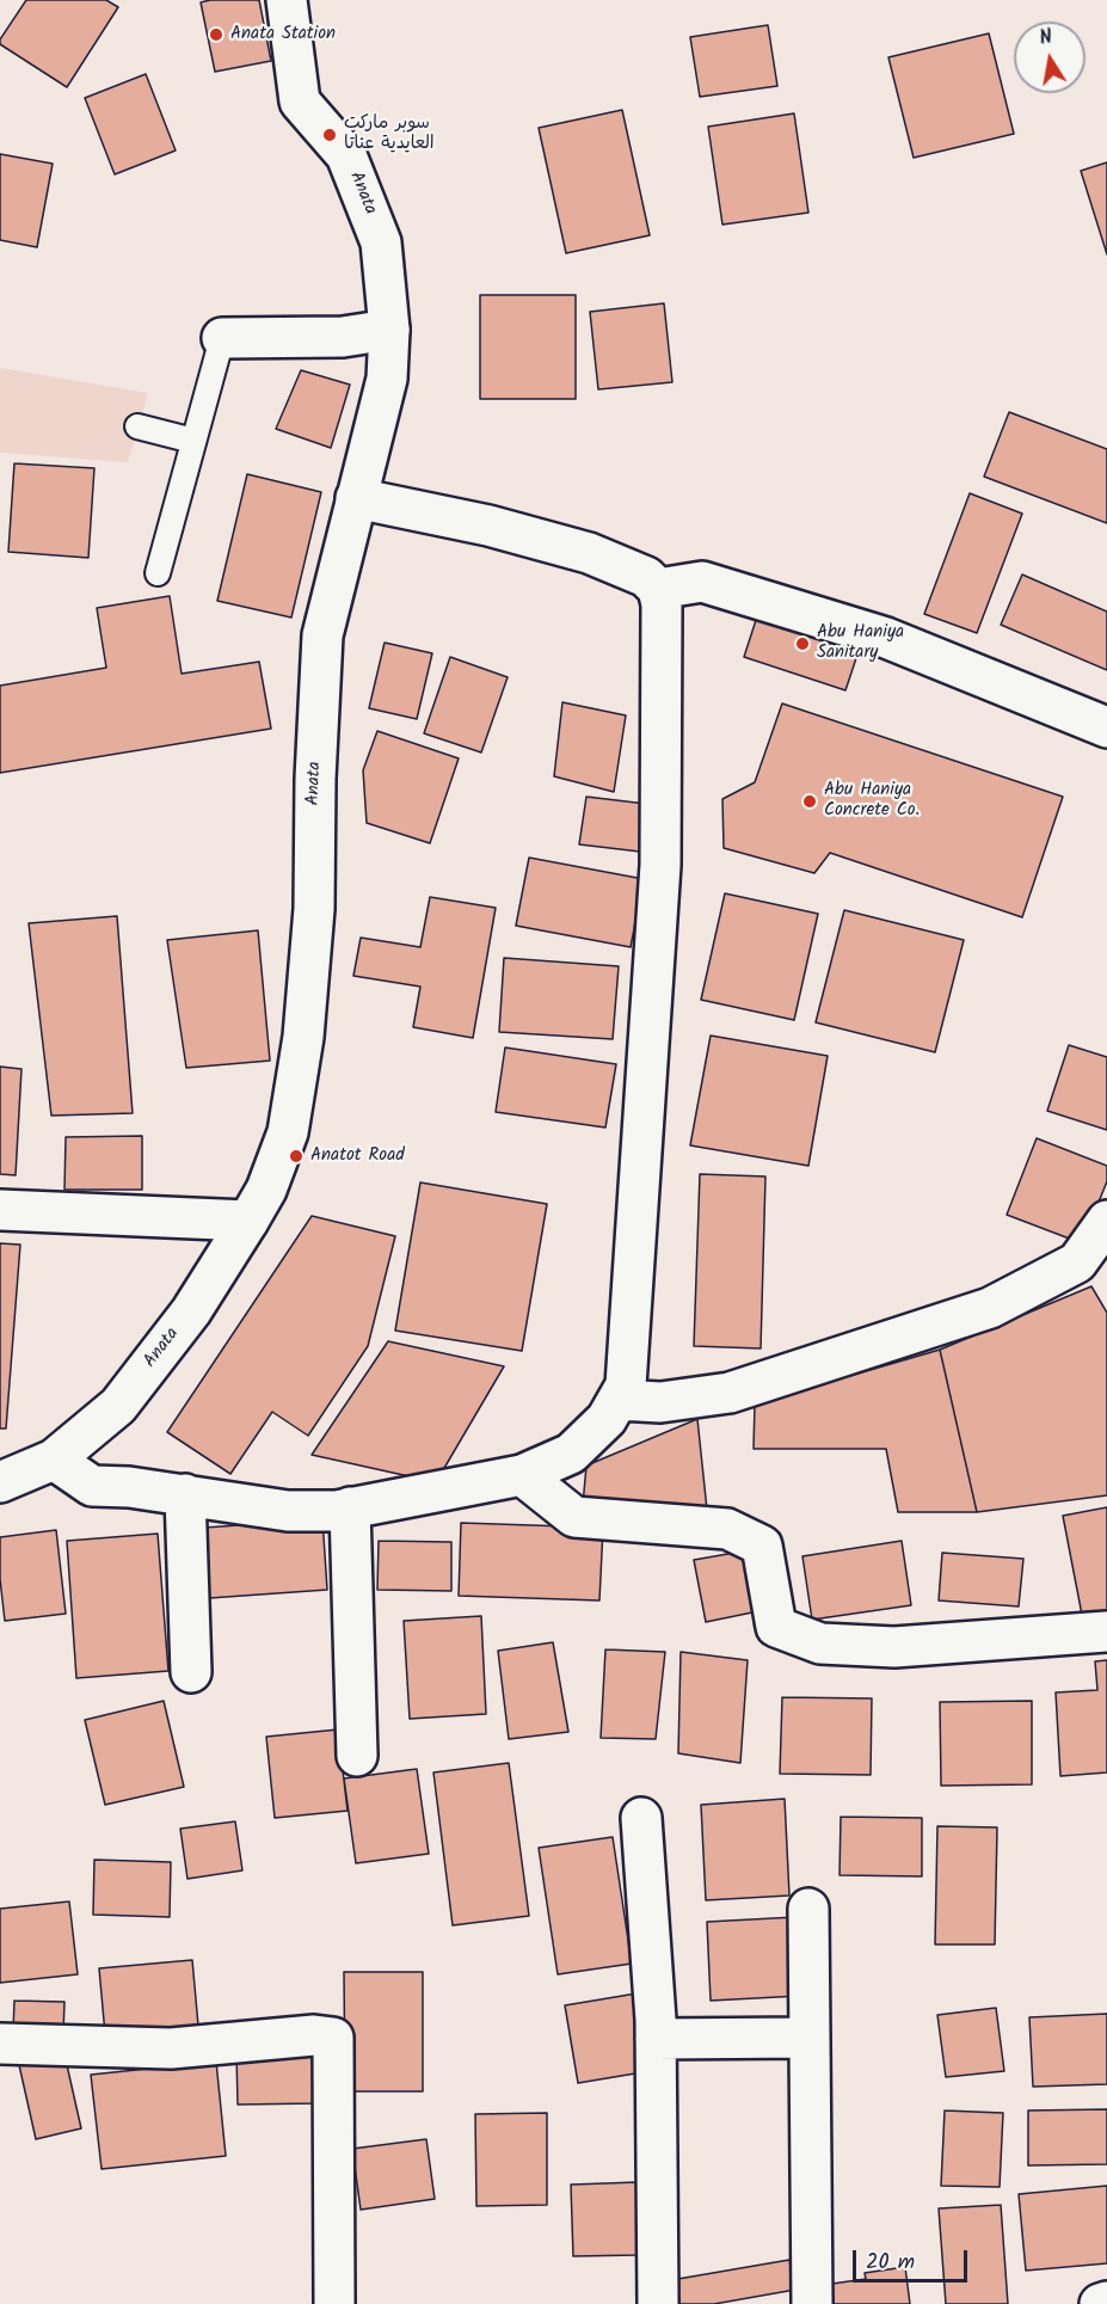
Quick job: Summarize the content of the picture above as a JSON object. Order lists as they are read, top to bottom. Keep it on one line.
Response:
{"streets":{"street":["Anata"]},"places":["Anata Station","سوبر ماركت العايدية عناتا","Abu Haniya Sanitary","Abu Haniya Concrete Co.","Anatot Road"],"scale_bar":"20 m","north":"top"}
